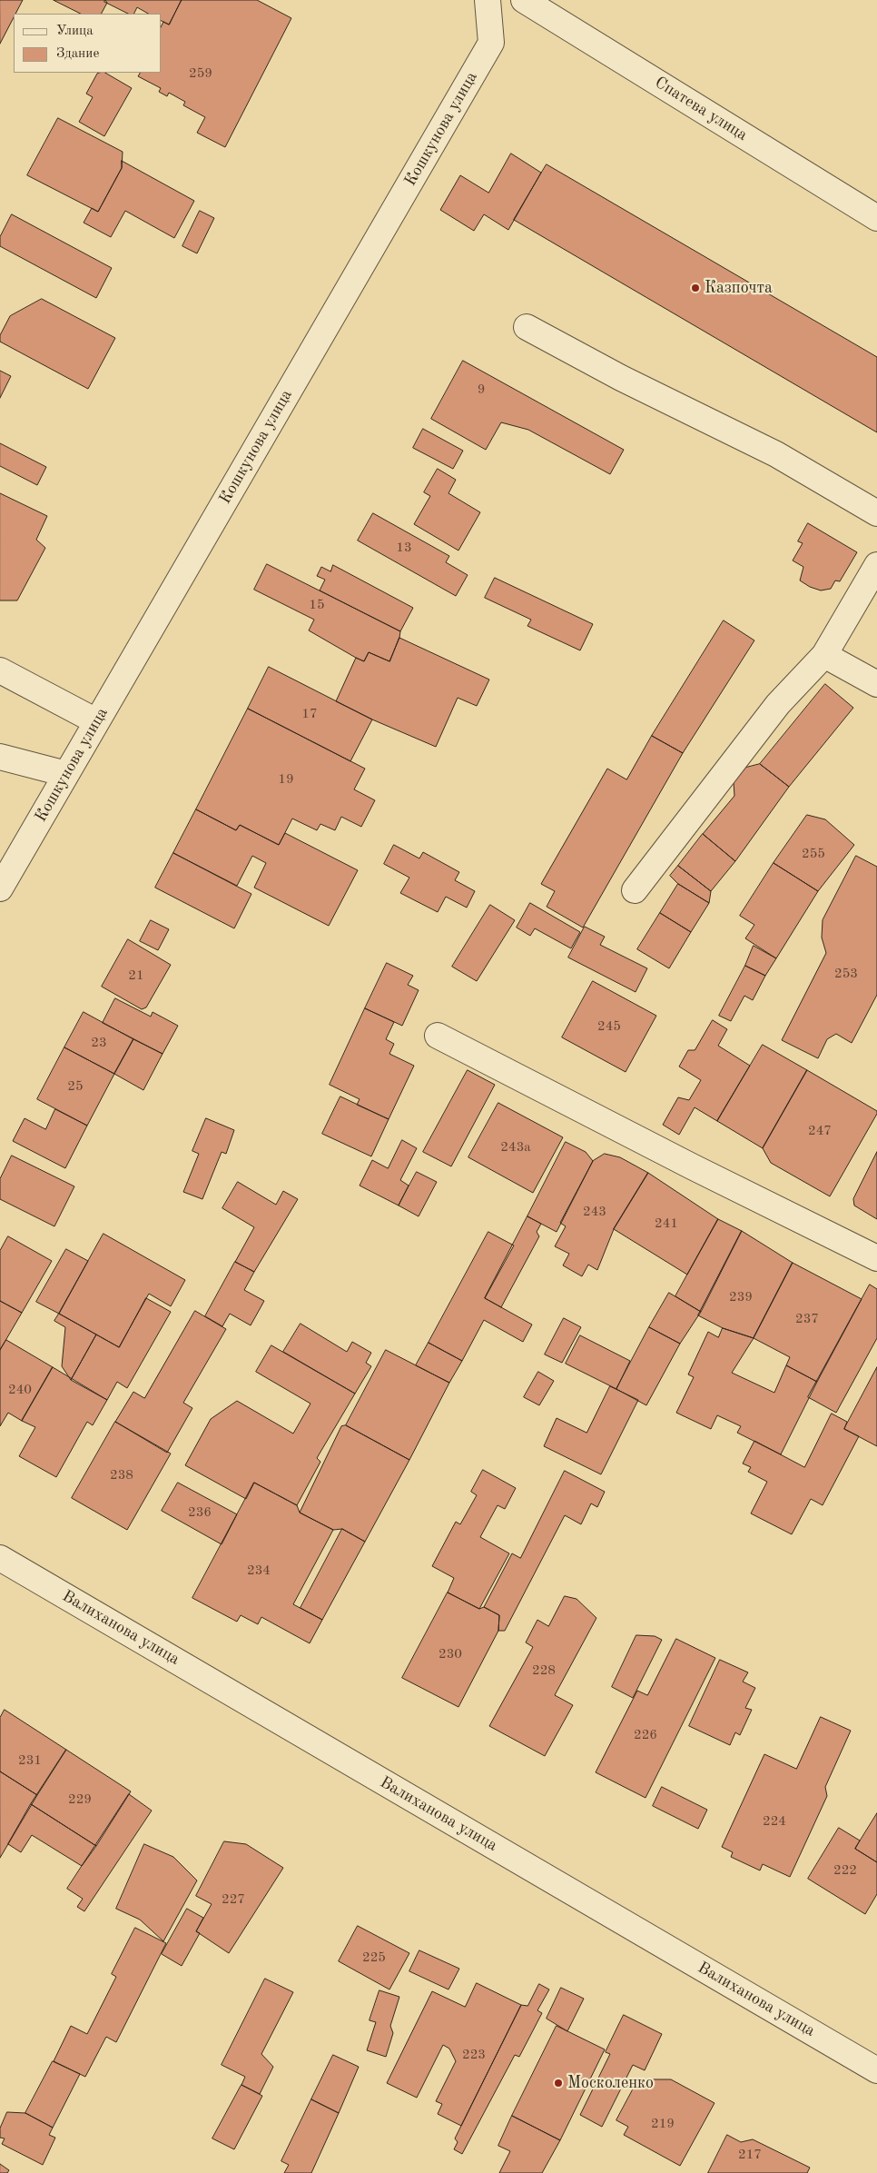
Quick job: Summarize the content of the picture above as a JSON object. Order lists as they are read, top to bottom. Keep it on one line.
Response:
{"streets":{"street":["Спатева улица","Кошкунова улица","Валиханова улица"]},"places":["Казпочта","Москоленко"],"house_numbers":["259","9","13","15","17","19","255","253","21","245","23","25","247","243а","243","241","239","237","240","238","236","234","230","228","226","231","229","224","222","227","225","223","219","217"],"legend":["Улица","Здание"]}
